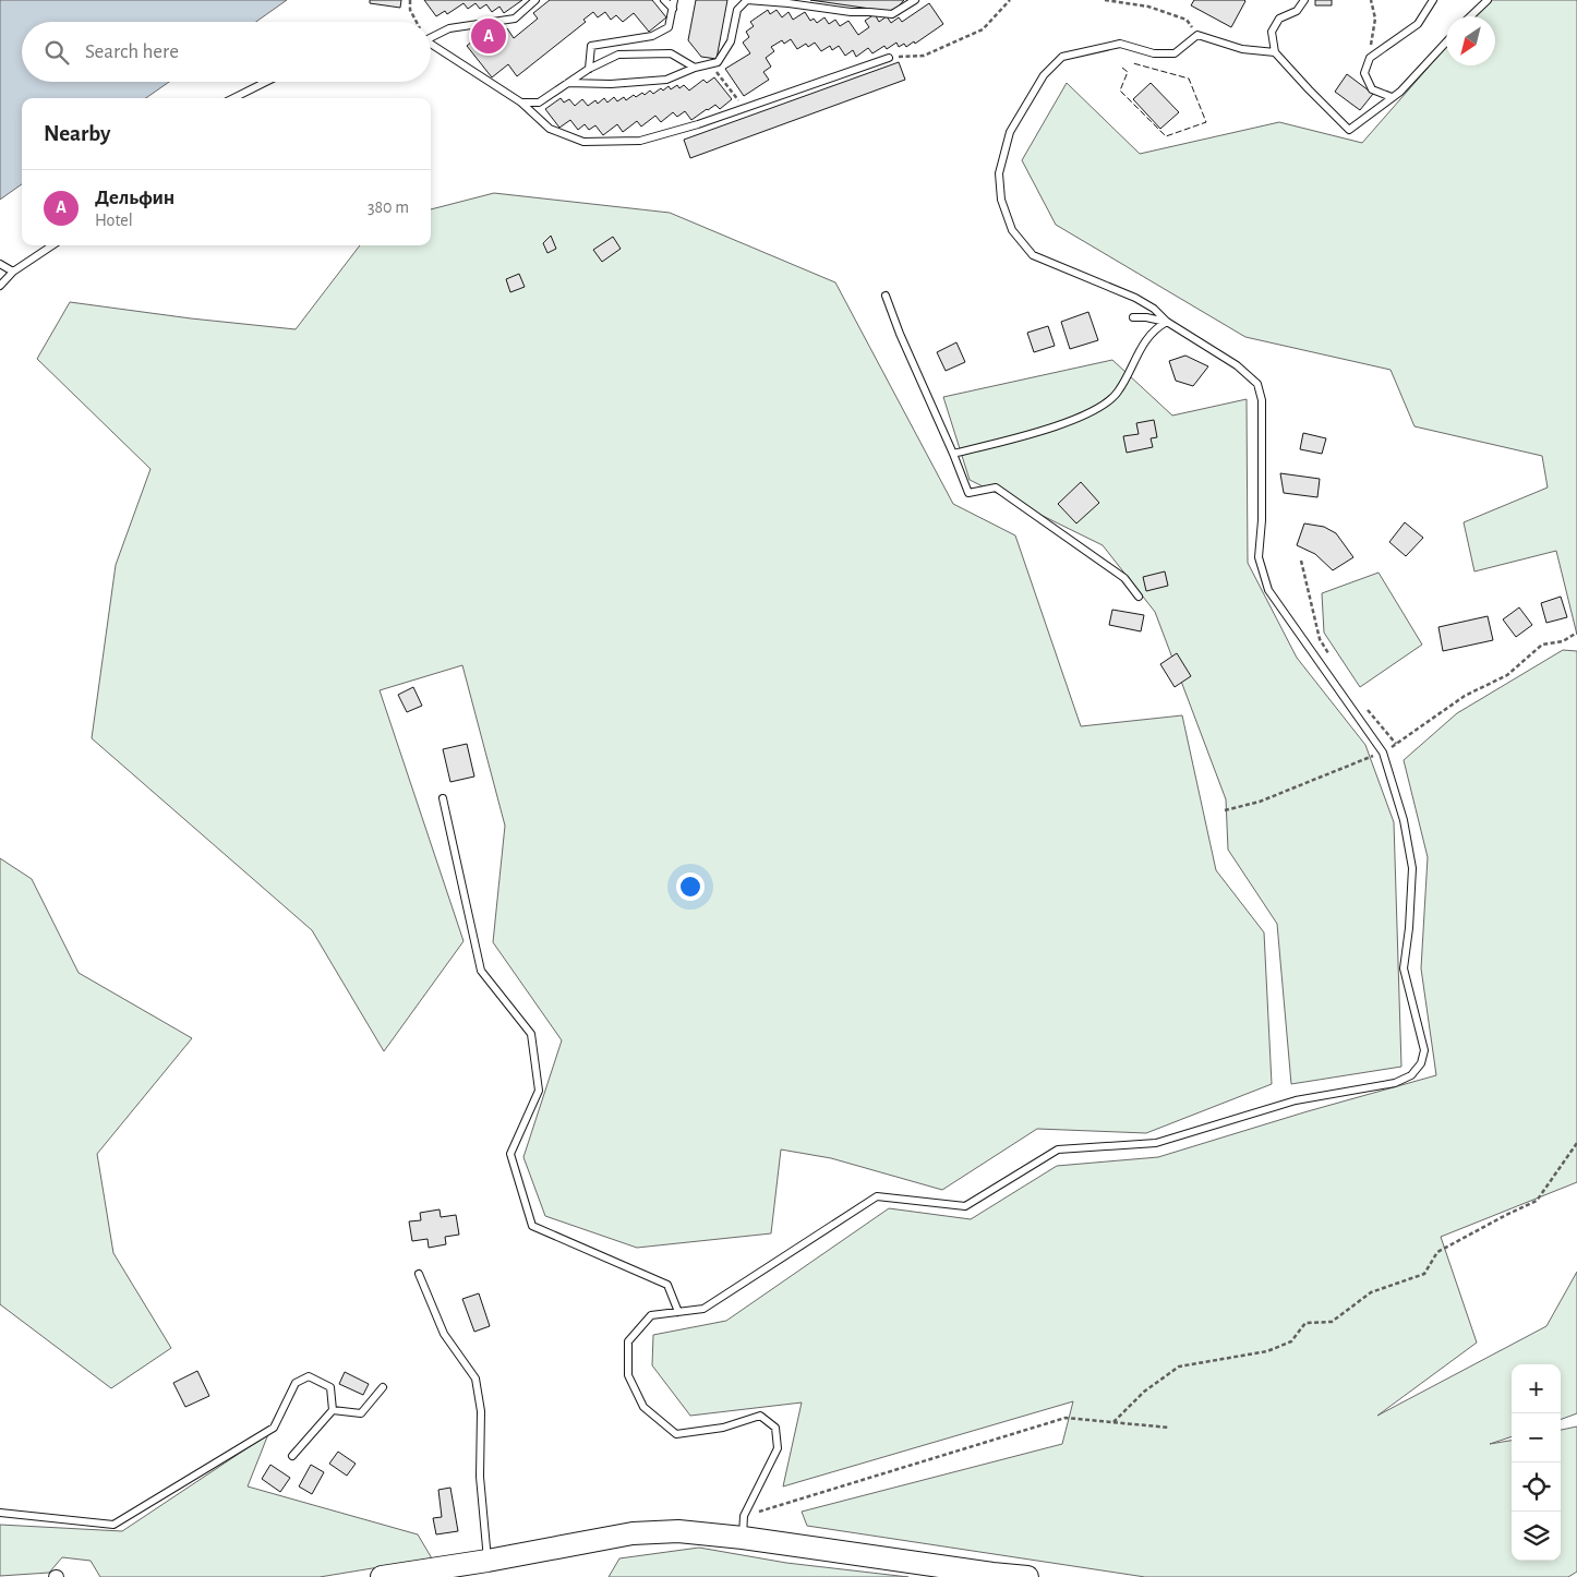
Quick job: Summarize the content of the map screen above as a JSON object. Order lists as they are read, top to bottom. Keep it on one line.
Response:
{"north":"bottom left","page":{"pins":"A","search":"Search here","heading":"Nearby","list":[{"mark":"A","name":"Дельфин","note":"Hotel","value":"380 m"}],"map_buttons":["+","−"]}}
